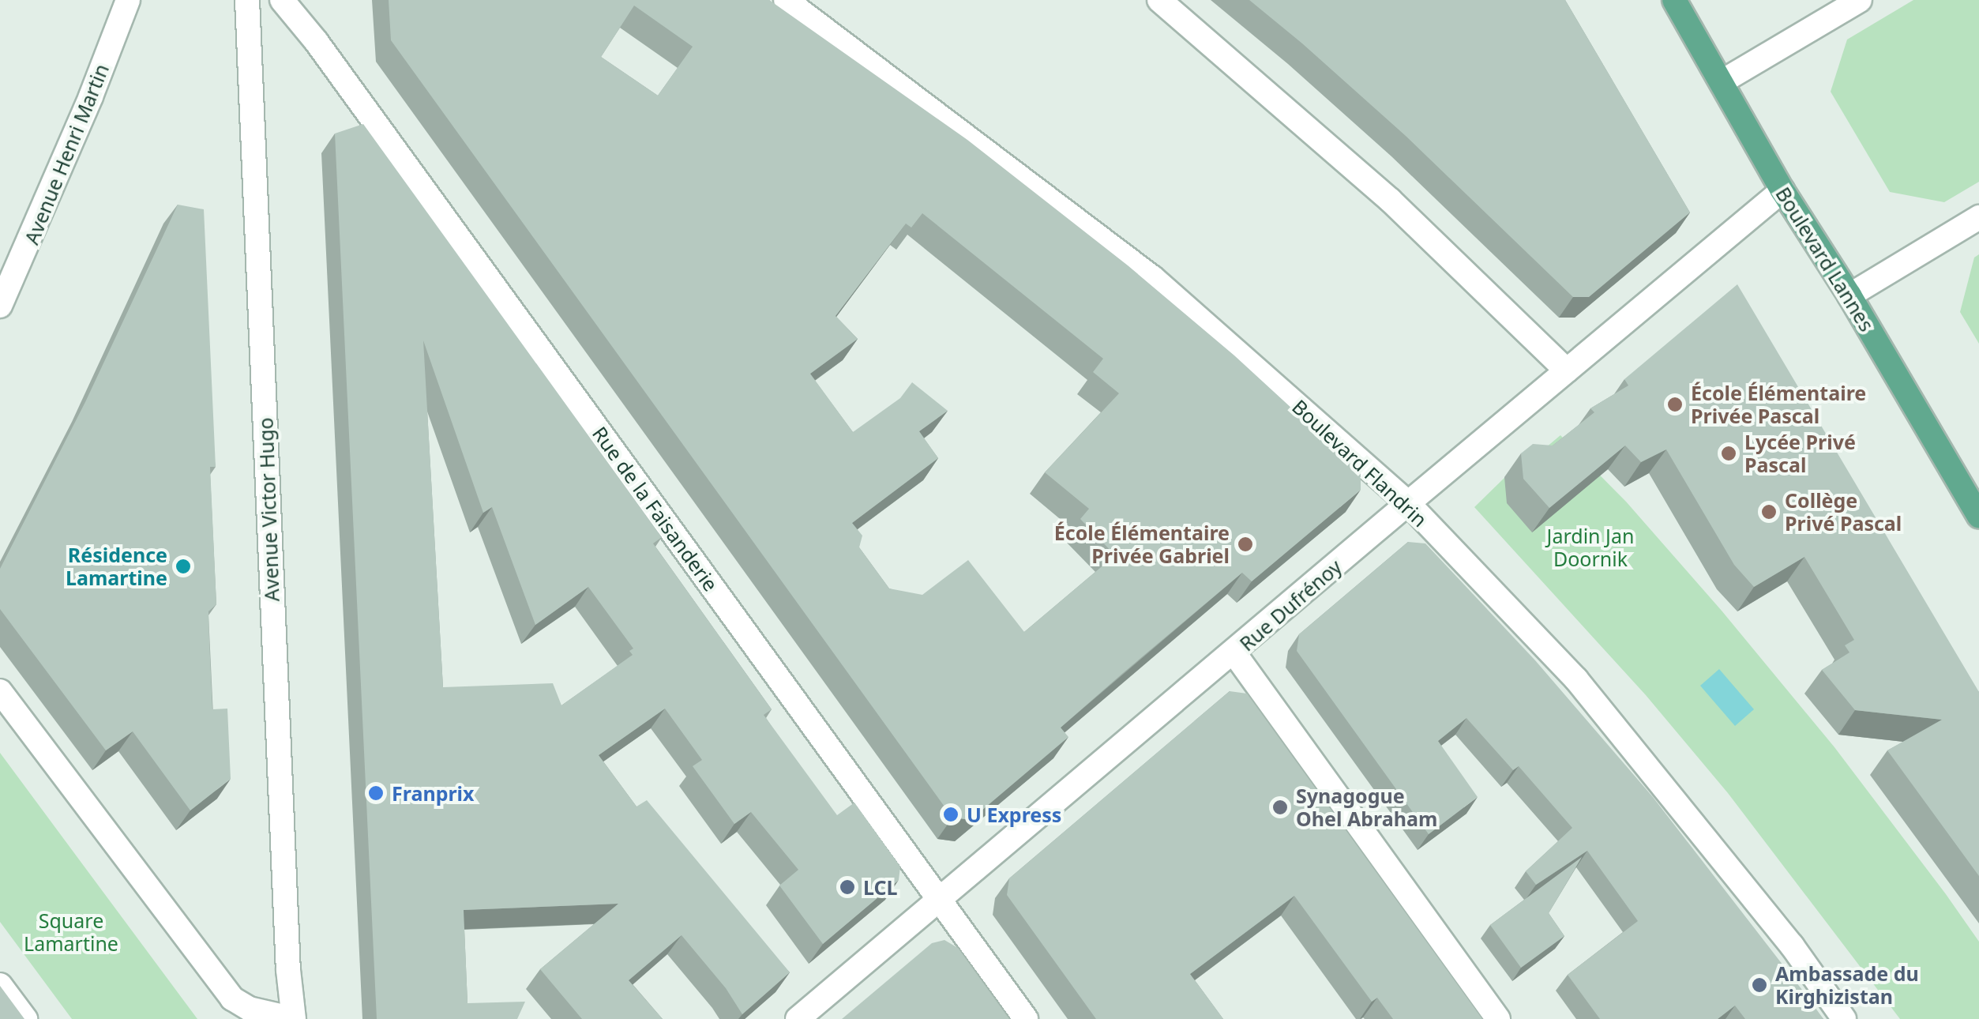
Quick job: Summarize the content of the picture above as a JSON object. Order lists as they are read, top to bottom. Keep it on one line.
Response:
{"streets":{"main road":["Boulevard Lannes"],"street":["Avenue Henri Martin","Boulevard Flandrin","Rue de la Faisanderie","Avenue Victor Hugo","Rue Dufrénoy"]},"crossings":[["Boulevard Lannes","Rue Dufrénoy"],["Boulevard Flandrin","Rue Dufrénoy"],["Rue de la Faisanderie","Rue Dufrénoy"]],"parks":["Jardin Jan Doornik","Square Lamartine"],"places":["École Élémentaire Privée Pascal","Lycée Privé Pascal","Collège Privé Pascal","École Élémentaire Privée Gabriel","Résidence Lamartine","Franprix","Synagogue Ohel Abraham","U Express","LCL","Ambassade du Kirghizistan"]}
